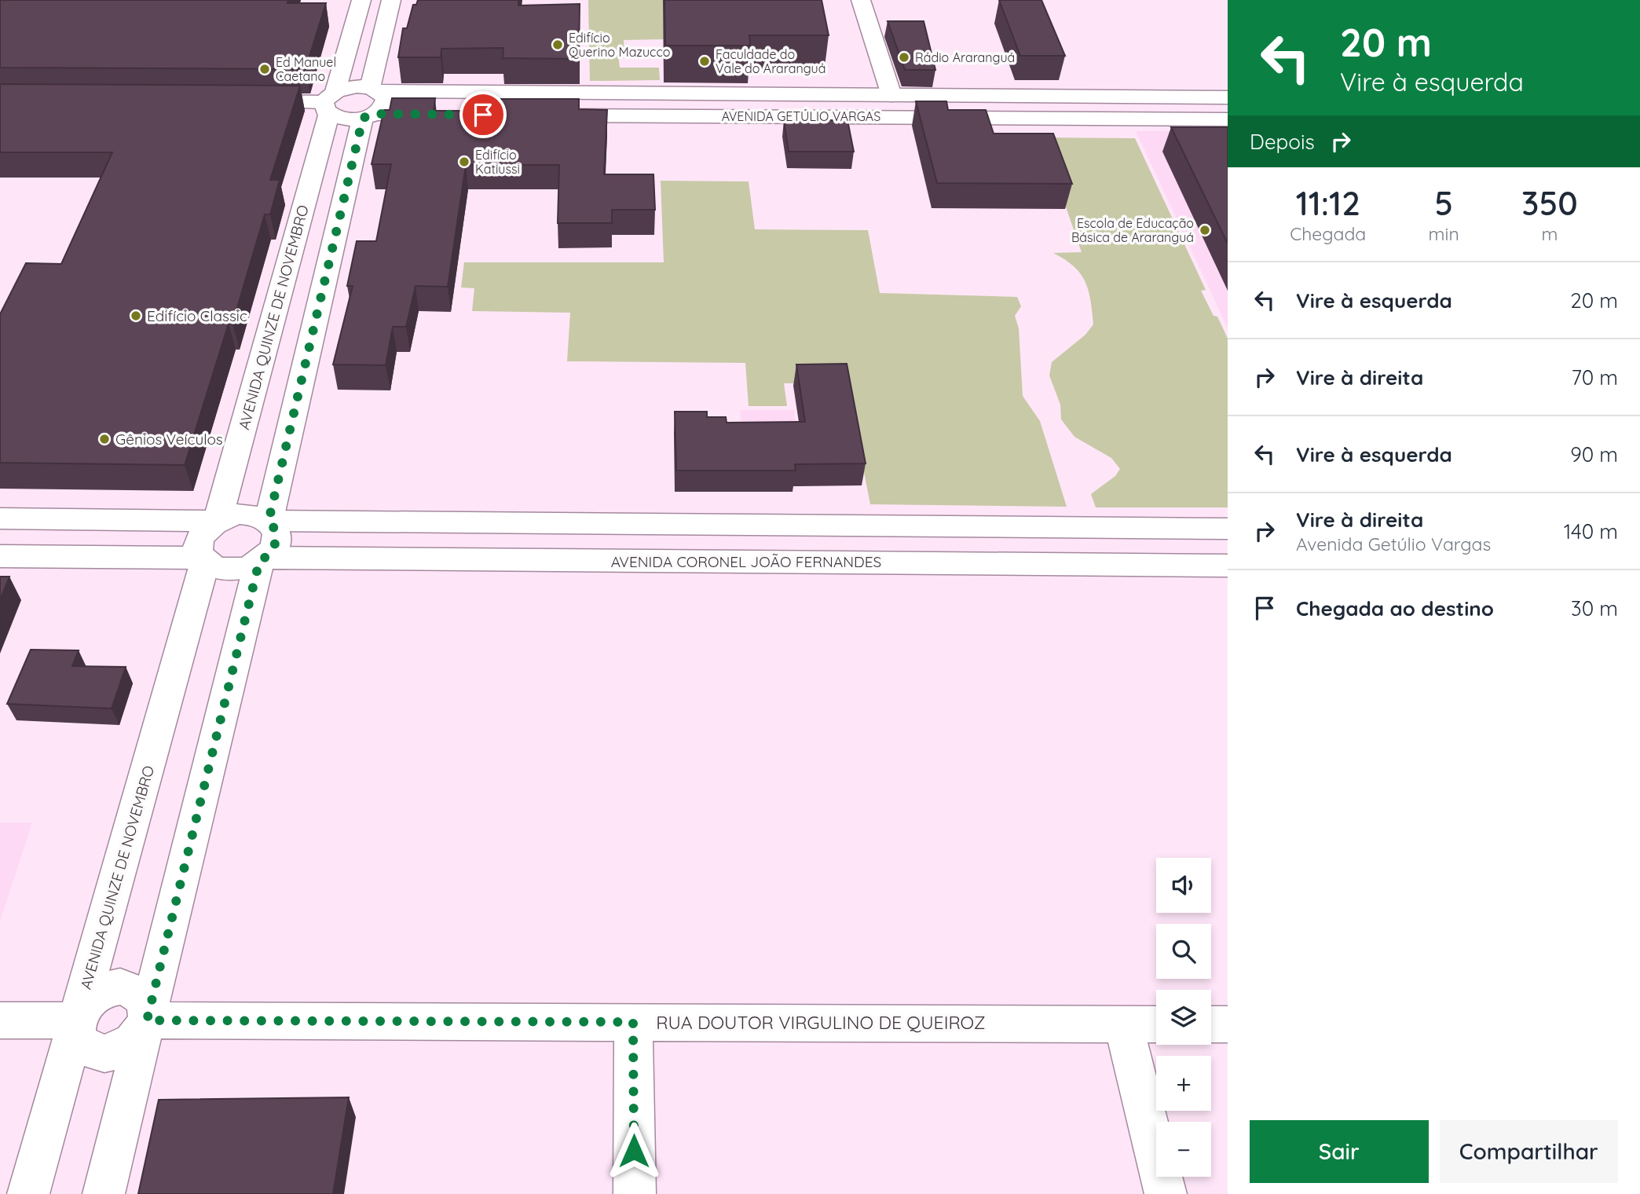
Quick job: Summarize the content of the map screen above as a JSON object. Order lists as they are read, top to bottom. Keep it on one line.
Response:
{"streets":{"street":["AVENIDA GETÚLIO VARGAS","AVENIDA QUINZE DE NOVEMBRO","AVENIDA CORONEL JOÃO FERNANDES","RUA DOUTOR VIRGULINO DE QUEIROZ"]},"crossings":[["AVENIDA GETÚLIO VARGAS","AVENIDA QUINZE DE NOVEMBRO"],["AVENIDA QUINZE DE NOVEMBRO","AVENIDA CORONEL JOÃO FERNANDES"]],"places":["Edifício Querino Mazucco","Rádio Araranguá","Faculdade do Vale do Araranguá","Ed Manuel Caetano","Edifício Katiussi","Escola de Educação Básica de Araranguá","Edifício Classic","Gênios Veículos"],"page":{"turn":["20 m","Vire à esquerda"],"then":"Depois","eta":["11:12","Chegada","5","min","350","m"],"list":[{"name":"Vire à esquerda","value":"20 m"},{"name":"Vire à direita","value":"70 m"},{"name":"Vire à esquerda","value":"90 m"},{"name":"Vire à direita","note":"Avenida Getúlio Vargas","value":"140 m"},{"name":"Chegada ao destino","value":"30 m"}],"map_buttons":["+","−"],"buttons":["Sair","Compartilhar"]}}
